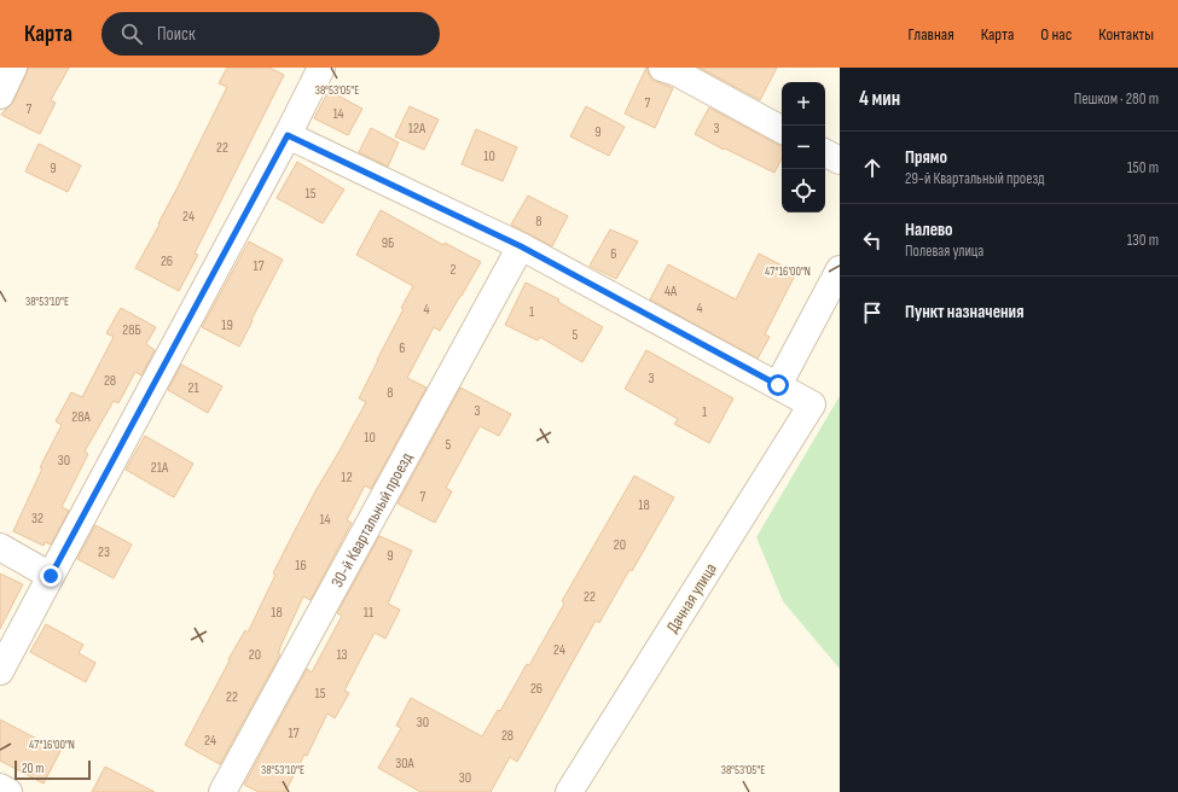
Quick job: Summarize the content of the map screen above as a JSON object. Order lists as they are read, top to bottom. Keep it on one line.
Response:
{"streets":{"street":["30-й Квартальный проезд","Дачная улица"]},"house_numbers":["7","7","14","12А","3","9","22","10","9","15","24","8","9Б","6","26","17","2","4А","4","4","1","19","28Б","5","6","3","28","21","8","3","1","28А","10","5","30","21А","12","7","18","32","14","20","23","9","16","22","18","11","24","20","13","26","15","22","30","17","28","24","30А","30"],"scale_bar":"20 m","page":{"header":"Карта","search":"Поиск","nav":["Главная","Карта","О нас","Контакты"],"heading":["4 мин","Пешком · 280 m"],"map_buttons":["+","−"],"list":[["Прямо","29-й Квартальный проезд","150 m"],["Налево","Полевая улица","130 m"],"Пункт назначения"],"scale":"20 m"},"coordinates":["38°53'05\"E","47°16'00\"N","38°53'10\"E"]}
